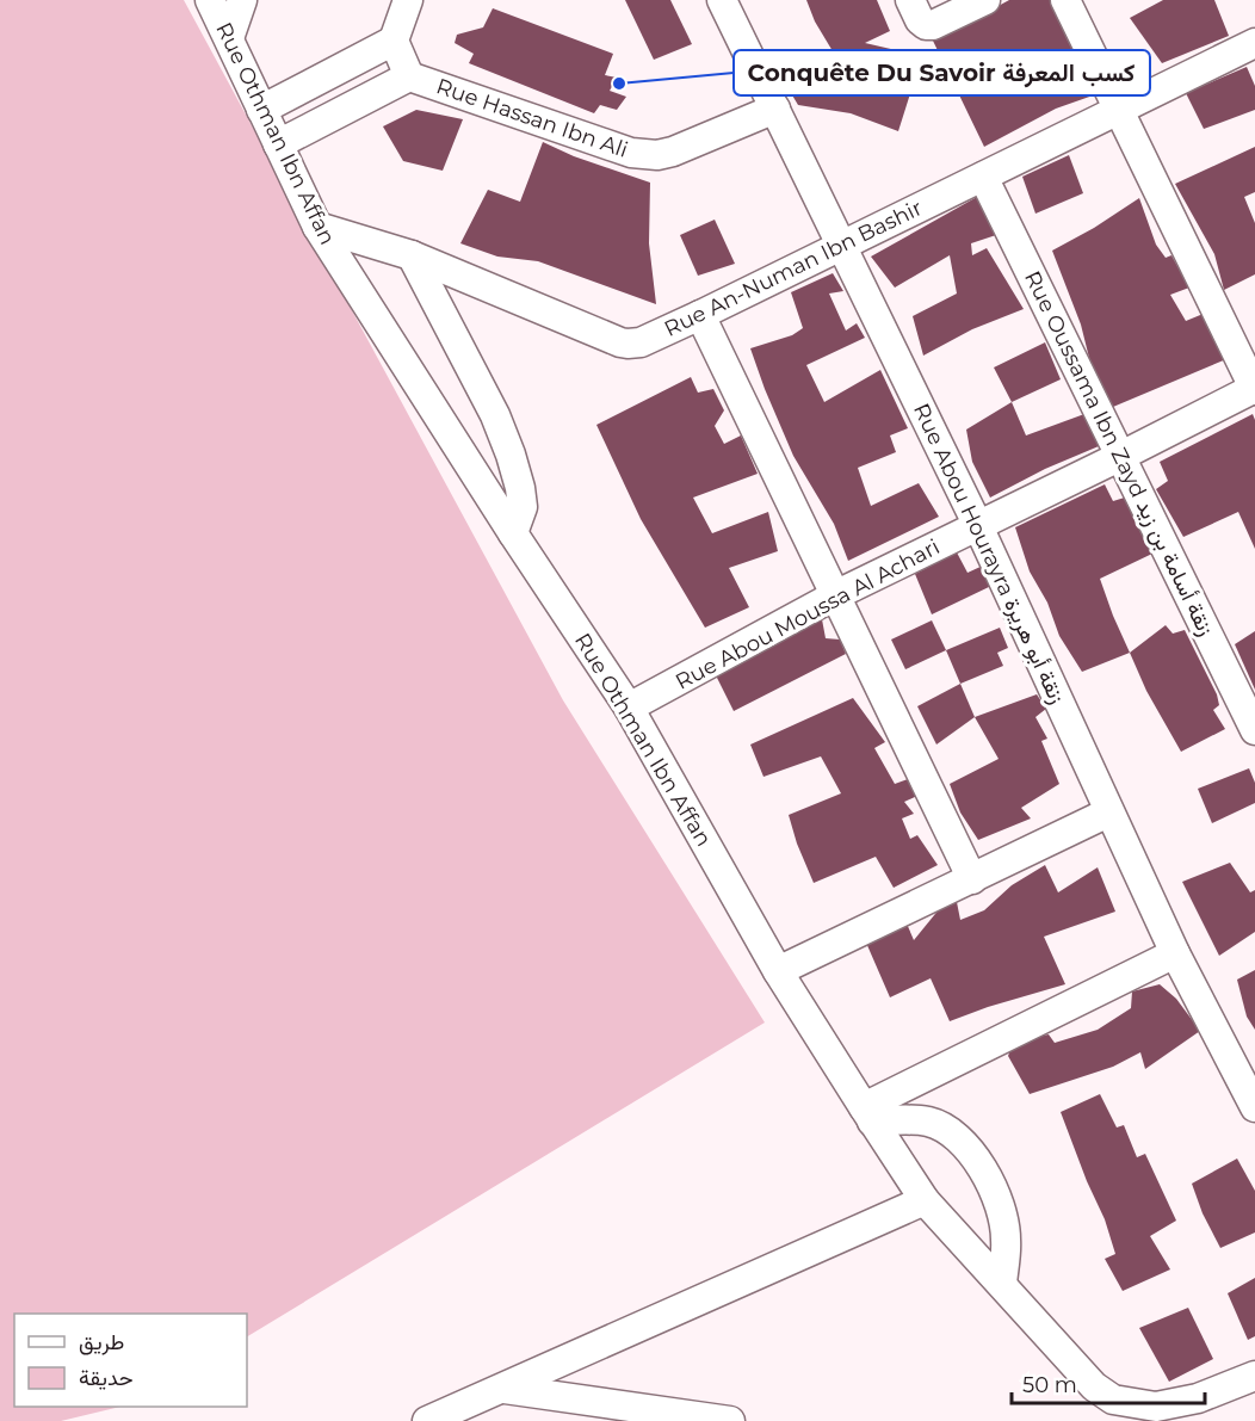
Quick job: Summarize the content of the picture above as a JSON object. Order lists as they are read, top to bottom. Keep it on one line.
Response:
{"streets":{"street":["Rue Hassan Ibn Ali","Rue Othman Ibn Affan","Rue An-Numan Ibn Bashir","Rue Oussama Ibn Zayd زنقة أسامة بن زيد","Rue Abou Hourayra زنقة أبو هريرة","Rue Abou Moussa Al Achari"]},"crossings":[["Rue Hassan Ibn Ali","Rue Othman Ibn Affan"],["Rue Hassan Ibn Ali","Rue Abou Hourayra زنقة أبو هريرة"],["Rue Othman Ibn Affan","Rue An-Numan Ibn Bashir"],["Rue Othman Ibn Affan","Rue Abou Moussa Al Achari"],["Rue An-Numan Ibn Bashir","Rue Oussama Ibn Zayd زنقة أسامة بن زيد"],["Rue An-Numan Ibn Bashir","Rue Abou Hourayra زنقة أبو هريرة"],["Rue Oussama Ibn Zayd زنقة أسامة بن زيد","Rue Abou Moussa Al Achari"],["Rue Abou Hourayra زنقة أبو هريرة","Rue Abou Moussa Al Achari"]],"places":["Conquête Du Savoir كسب المعرفة"],"legend":["طريق","حديقة"],"scale_bar":"50 m"}
